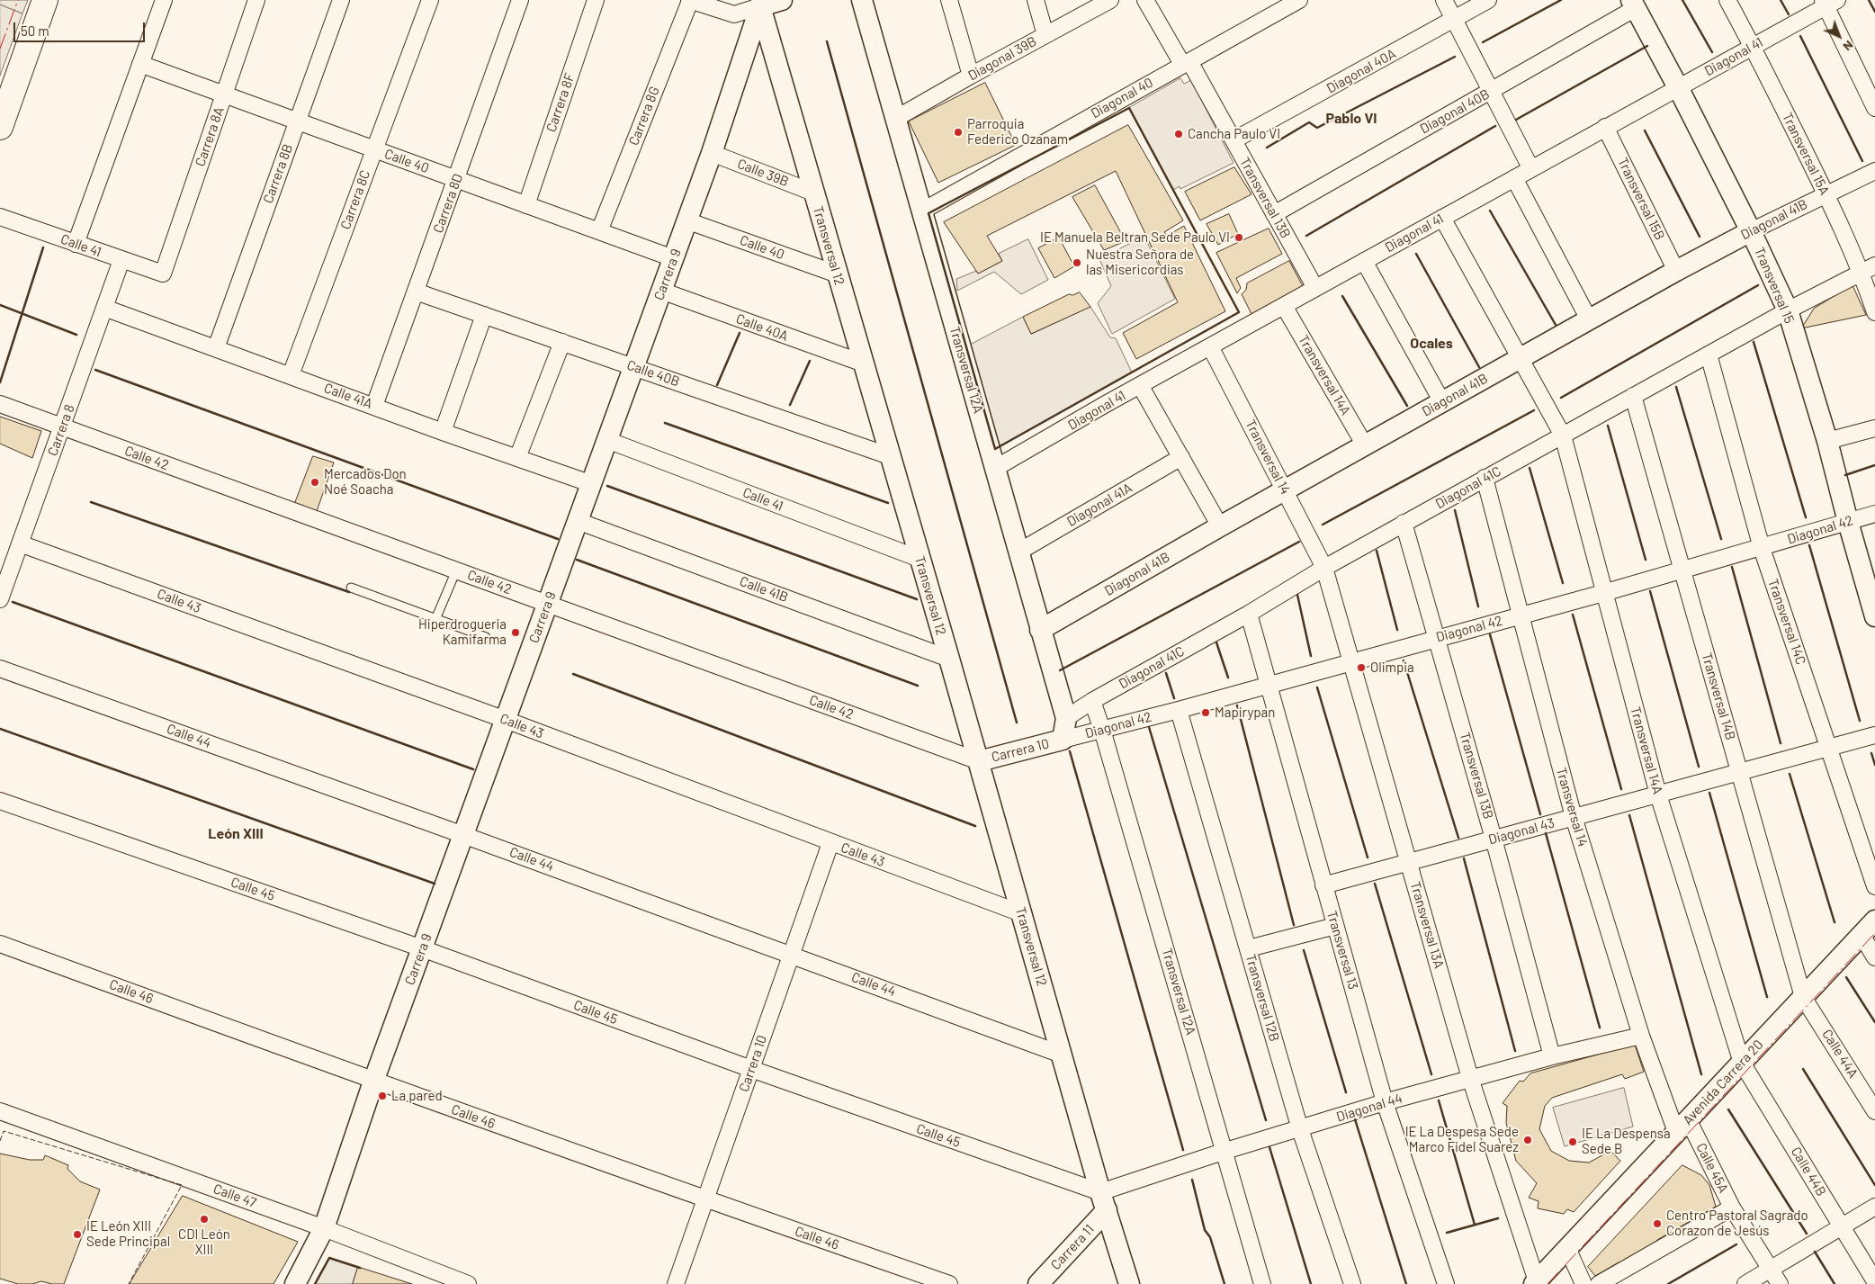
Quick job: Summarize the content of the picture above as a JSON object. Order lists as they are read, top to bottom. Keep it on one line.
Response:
{"streets":{"street":["Diagonal 41","Diagonal 39B","Diagonal 40A","Diagonal 40","Carrera 8F","Diagonal 40B","Carrera 8G","Carrera 8A","Transversal 15A","Calle 40","Calle 39B","Carrera 8B","Transversal 13B","Transversal 15B","Carrera 8C","Carrera 8D","Diagonal 41B","Calle 41","Transversal 12","Carrera 9","Transversal 15","Calle 40A","Transversal 12A","Calle 40B","Transversal 14A","Calle 41A","Carrera 8","Transversal 14","Calle 42","Diagonal 41C","Diagonal 41A","Diagonal 42","Calle 41B","Calle 43","Transversal 14C","Transversal 14B","Calle 44","Carrera 10","Diagonal 43","Calle 45","Transversal 13A","Transversal 13","Calle 46","Transversal 12B","Calle 44A","Avenida Carrera 20","Diagonal 44","Calle 45A","Calle 44B","Calle 47","Carrera 11"]},"crossings":[["Diagonal 41","Transversal 15A"],["Diagonal 41","Transversal 13B"],["Diagonal 41","Transversal 15B"],["Diagonal 41","Transversal 15"],["Diagonal 41","Transversal 12A"],["Diagonal 41","Transversal 14A"],["Diagonal 41","Transversal 14"],["Diagonal 39B","Transversal 12A"],["Diagonal 40A","Transversal 13B"],["Diagonal 40","Transversal 13B"],["Diagonal 40","Transversal 12A"],["Carrera 8F","Calle 40"],["Diagonal 40B","Transversal 13B"],["Diagonal 40B","Transversal 15"],["Carrera 8G","Calle 40"],["Carrera 8A","Calle 40"],["Carrera 8A","Calle 41"],["Transversal 15A","Diagonal 41B"],["Transversal 15A","Diagonal 41C"],["Calle 40","Carrera 8B"],["Calle 40","Carrera 8C"],["Calle 40","Carrera 8D"],["Calle 40","Transversal 12"],["Calle 40","Carrera 9"],["Calle 39B","Transversal 12"],["Calle 39B","Carrera 9"],["Carrera 8B","Calle 41A"],["Transversal 13B","Diagonal 41C"],["Transversal 13B","Diagonal 42"],["Transversal 13B","Diagonal 43"],["Transversal 13B","Diagonal 44"],["Transversal 15B","Diagonal 41B"],["Carrera 8C","Calle 41A"],["Carrera 8D","Calle 40B"],["Carrera 8D","Calle 41A"],["Diagonal 41B","Transversal 15"],["Diagonal 41B","Transversal 12A"],["Diagonal 41B","Transversal 14A"],["Diagonal 41B","Transversal 14"],["Calle 41","Transversal 12"],["Calle 41","Carrera 9"],["Calle 41","Carrera 8"],["Transversal 12","Carrera 9"],["Transversal 12","Calle 40A"],["Transversal 12","Calle 40B"],["Transversal 12","Calle 42"],["Transversal 12","Calle 41B"],["Transversal 12","Calle 43"],["Transversal 12","Calle 44"],["Transversal 12","Carrera 10"],["Transversal 12","Calle 45"],["Transversal 12","Diagonal 44"],["Transversal 12","Carrera 11"],["Carrera 9","Calle 40A"],["Carrera 9","Calle 40B"],["Carrera 9","Calle 41A"],["Carrera 9","Calle 42"],["Carrera 9","Calle 41B"],["Carrera 9","Calle 43"],["Carrera 9","Calle 44"],["Carrera 9","Calle 45"],["Carrera 9","Calle 46"],["Carrera 9","Calle 47"],["Transversal 15","Diagonal 41C"],["Transversal 15","Diagonal 42"],["Transversal 12A","Diagonal 41C"],["Transversal 12A","Diagonal 41A"],["Transversal 12A","Diagonal 42"],["Transversal 12A","Carrera 10"],["Transversal 12A","Diagonal 44"],["Transversal 14A","Diagonal 41C"],["Transversal 14A","Diagonal 42"],["Transversal 14A","Diagonal 43"],["Transversal 14A","Avenida Carrera 20"],["Transversal 14A","Calle 44B"],["Calle 41A","Carrera 8"],["Carrera 8","Calle 42"],["Carrera 8","Calle 43"],["Transversal 14","Diagonal 41C"],["Transversal 14","Diagonal 42"],["Transversal 14","Diagonal 43"],["Transversal 14","Transversal 13A"],["Transversal 14","Avenida Carrera 20"],["Transversal 14","Diagonal 44"],["Transversal 14","Calle 45A"],["Calle 42","Carrera 10"],["Diagonal 41C","Transversal 14C"],["Diagonal 41C","Transversal 14B"],["Diagonal 41C","Transversal 13A"],["Diagonal 41C","Transversal 13"],["Diagonal 42","Transversal 14C"],["Diagonal 42","Transversal 14B"],["Diagonal 42","Carrera 10"],["Diagonal 42","Transversal 13A"],["Diagonal 42","Transversal 13"],["Diagonal 42","Transversal 12B"],["Calle 43","Carrera 10"],["Transversal 14C","Diagonal 43"],["Transversal 14B","Diagonal 43"],["Transversal 14B","Calle 44A"],["Transversal 14B","Avenida Carrera 20"],["Calle 44","Carrera 10"],["Carrera 10","Calle 45"],["Carrera 10","Calle 46"],["Diagonal 43","Transversal 13A"],["Diagonal 43","Transversal 13"],["Calle 45","Diagonal 44"],["Calle 45","Carrera 11"],["Transversal 13A","Avenida Carrera 20"],["Transversal 13A","Diagonal 44"],["Transversal 13","Diagonal 44"],["Transversal 12B","Diagonal 44"],["Calle 44A","Avenida Carrera 20"],["Avenida Carrera 20","Calle 45A"],["Avenida Carrera 20","Calle 44B"],["Diagonal 44","Carrera 11"]],"districts":["Pablo VI","Ocales","León XIII"],"places":["Parroquia Federico Ozanam","Cancha Paulo VI","IE Manuela Beltran Sede Paulo VI","Nuestra Señora de las Misericordias","Mercados Don Noé Soacha","Hiperdrogueria Kamifarma","Olimpia","Mapirypan","La pared","IE La Despesa Sede Marco Fidel Suarez","IE La Despensa Sede B","CDI León XIII","Centro Pastoral Sagrado Corazon de Jesús","IE León XIII Sede Principal"],"scale_bar":"50 m","north":"bottom right"}
